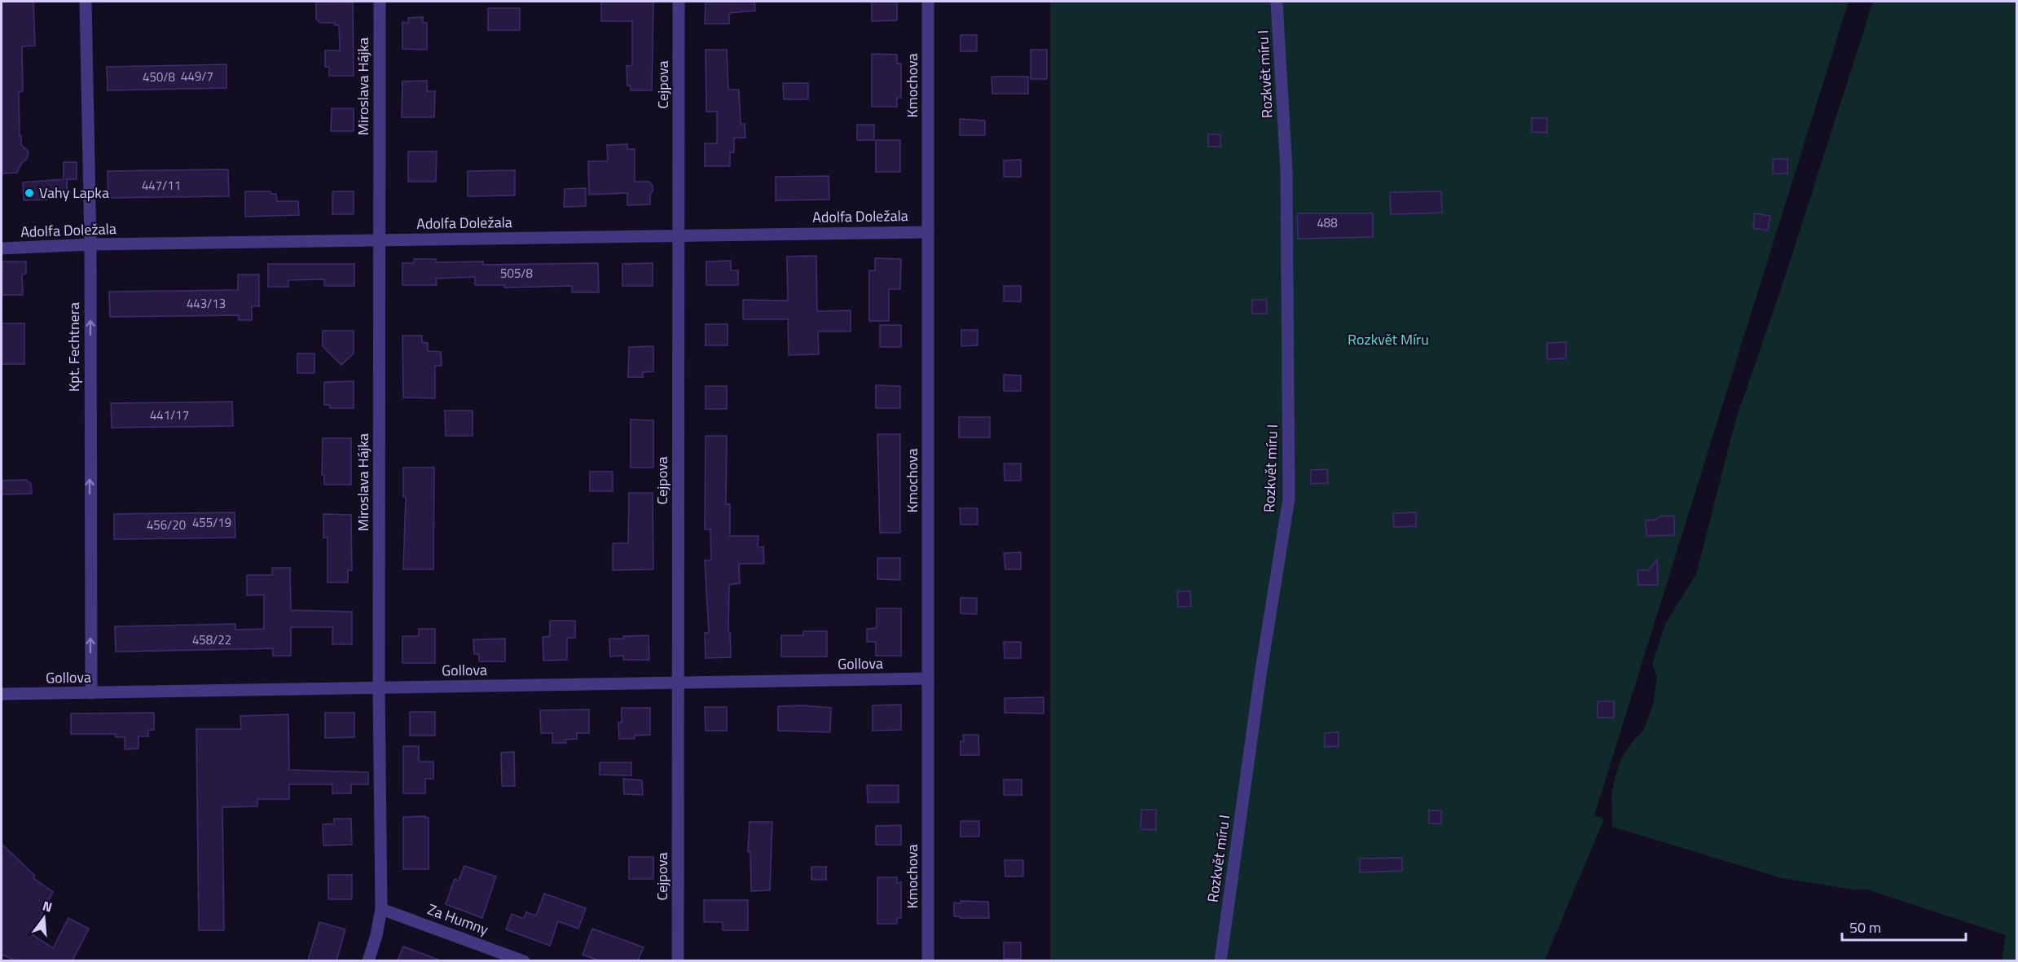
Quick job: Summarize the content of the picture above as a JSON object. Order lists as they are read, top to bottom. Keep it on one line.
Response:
{"streets":{"street":["Rozkvět míru I","Cejpova","Kmochova","Miroslava Hájka","Adolfa Doležala","Kpt. Fechtnera","Gollova","Za Humny"]},"crossings":[["Cejpova","Adolfa Doležala"],["Cejpova","Gollova"],["Kmochova","Adolfa Doležala"],["Kmochova","Gollova"],["Miroslava Hájka","Adolfa Doležala"],["Miroslava Hájka","Gollova"],["Miroslava Hájka","Za Humny"],["Adolfa Doležala","Kpt. Fechtnera"],["Kpt. Fechtnera","Gollova"]],"one_way":["Kpt. Fechtnera"],"parks":["Rozkvět Míru"],"places":["Vahy Lapka"],"house_numbers":["449/7","450/8","447/11","488","505/8","443/13","441/17","455/19","456/20","458/22"],"scale_bar":"50 m","north":"top"}
